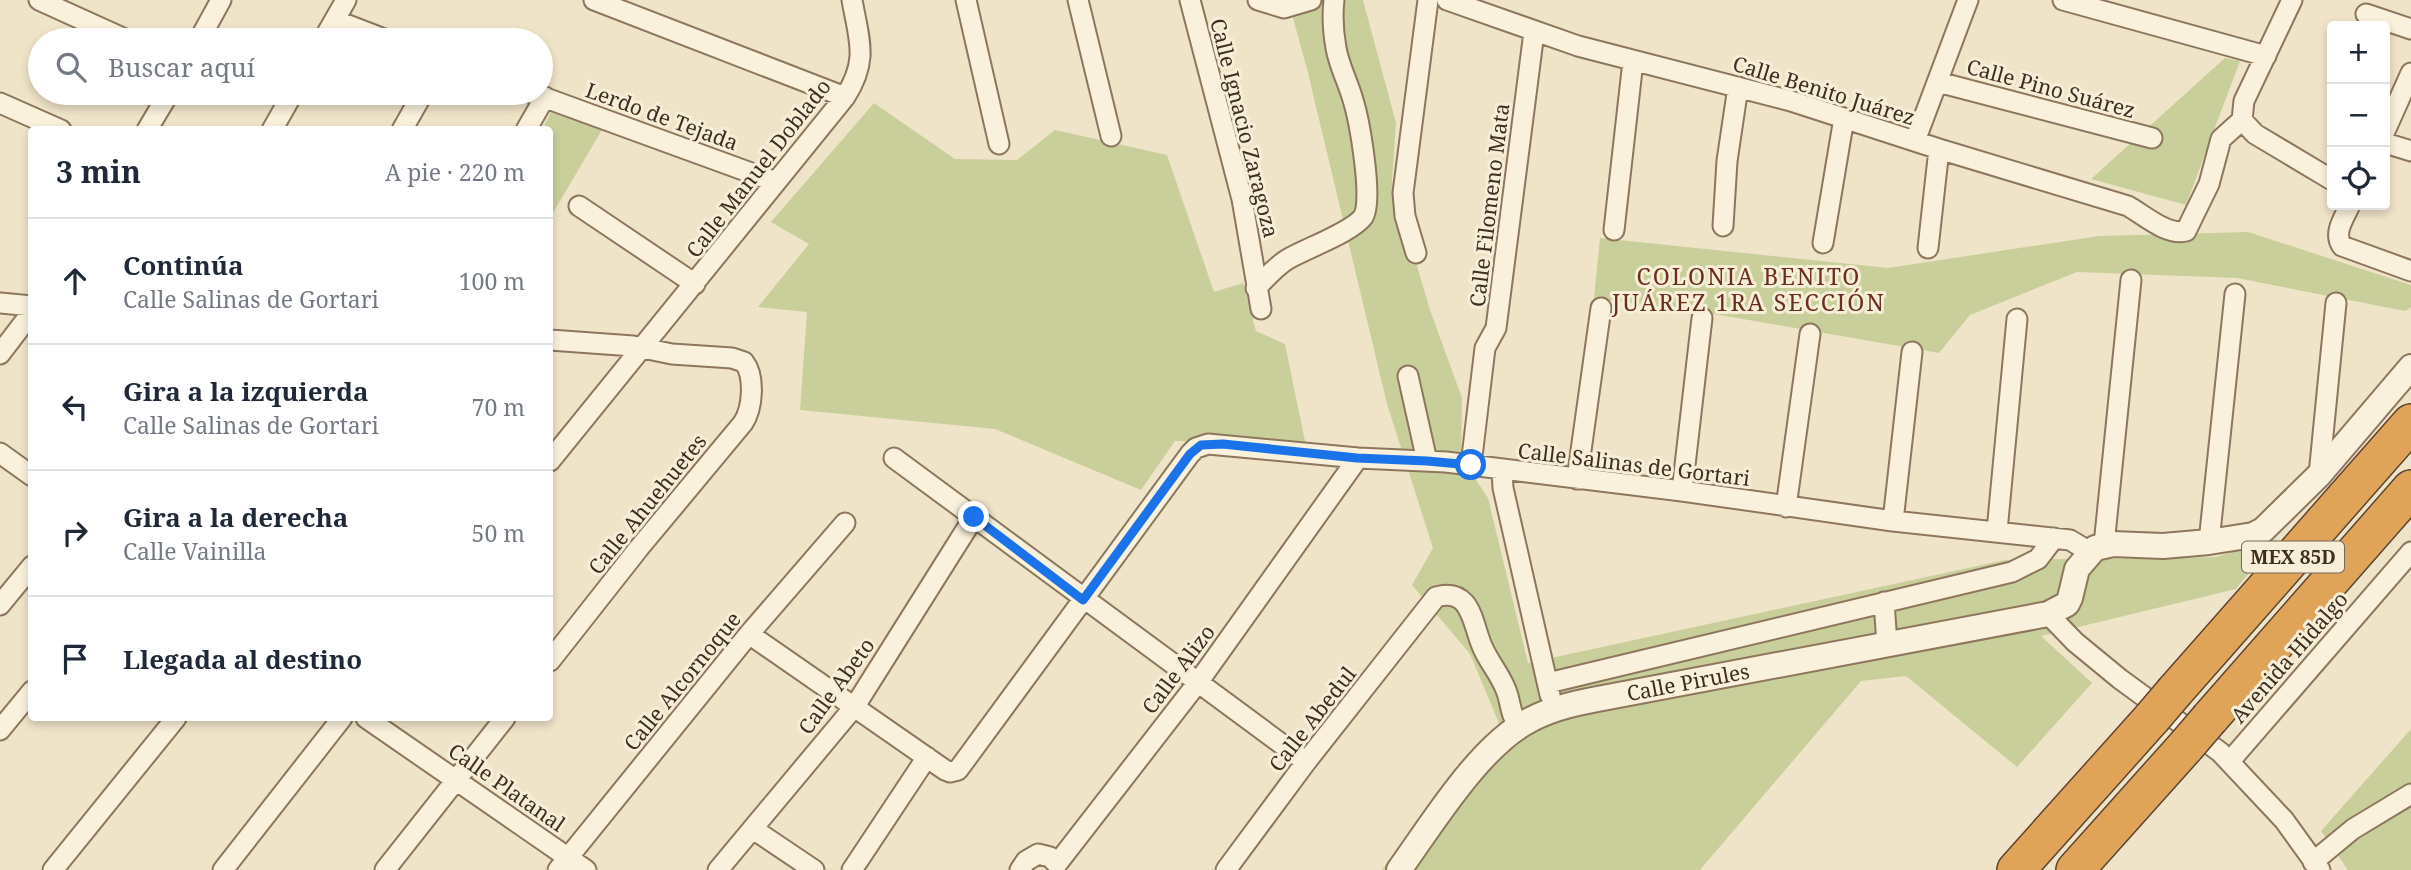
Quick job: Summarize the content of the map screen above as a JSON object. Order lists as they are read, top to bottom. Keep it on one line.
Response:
{"streets":{"highway":["MEX 85D"],"street":["Calle Pino Suárez","Calle Benito Juárez","Lerdo de Tejada","Calle Ignacio Zaragoza","Calle Manuel Doblado","Calle Filomeno Mata","Calle Salinas de Gortari","Calle Ahuehuetes","Avenida Hidalgo","Calle Alizo","Calle Alcornoque","Calle Pirules","Calle Abeto","Calle Abedul","Calle Platanal"]},"crossings":[["Calle Pino Suárez","Calle Benito Juárez"],["Calle Benito Juárez","Calle Filomeno Mata"],["Lerdo de Tejada","Calle Manuel Doblado"],["Calle Manuel Doblado","Calle Ahuehuetes"],["Calle Filomeno Mata","Calle Salinas de Gortari"],["Calle Salinas de Gortari","Calle Alizo"],["Calle Salinas de Gortari","Calle Pirules"],["Calle Alcornoque","Calle Platanal"],["Calle Pirules","Calle Abedul"]],"districts":["COLONIA BENITO JUÁREZ 1RA SECCIÓN"],"page":{"map_buttons":["+","−"],"search":"Buscar aquí","heading":["3 min","A pie · 220 m"],"list":[["Continúa","Calle Salinas de Gortari","100 m"],["Gira a la izquierda","Calle Salinas de Gortari","70 m"],["Gira a la derecha","Calle Vainilla","50 m"],"Llegada al destino"]}}
